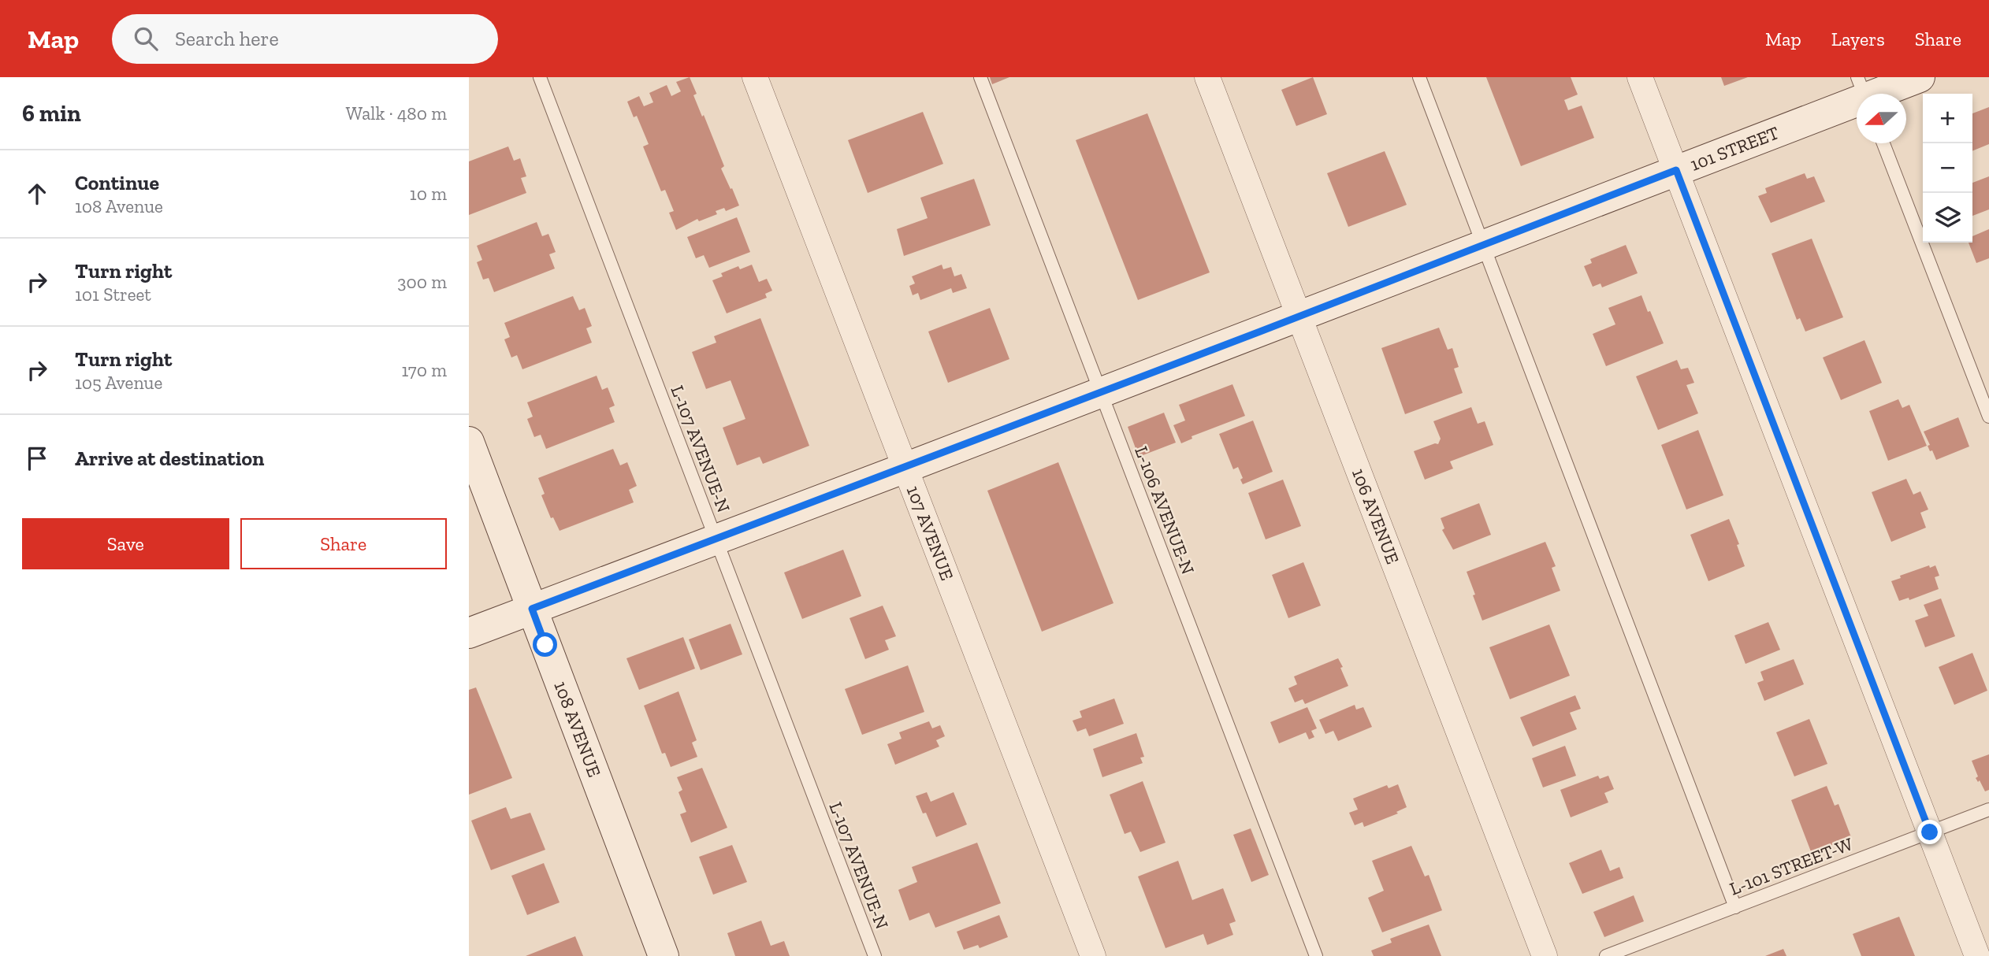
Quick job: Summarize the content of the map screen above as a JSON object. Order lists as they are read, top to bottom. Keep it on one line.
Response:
{"streets":{"street":["101 STREET","106 AVENUE","107 AVENUE","108 AVENUE"],"lane":["L-107 AVENUE-N","L-106 AVENUE-N","L-101 STREET-W"]},"crossings":[["101 STREET","L-107 AVENUE-N"],["101 STREET","L-106 AVENUE-N"],["101 STREET","106 AVENUE"],["101 STREET","107 AVENUE"],["101 STREET","108 AVENUE"]],"north":"left","page":{"header":"Map","search":"Search here","nav":["Map","Layers","Share"],"heading":["6 min","Walk · 480 m"],"map_buttons":["+","−"],"list":[["Continue","108 Avenue","10 m"],["Turn right","101 Street","300 m"],["Turn right","105 Avenue","170 m"],"Arrive at destination"],"buttons":["Save","Share"]}}
